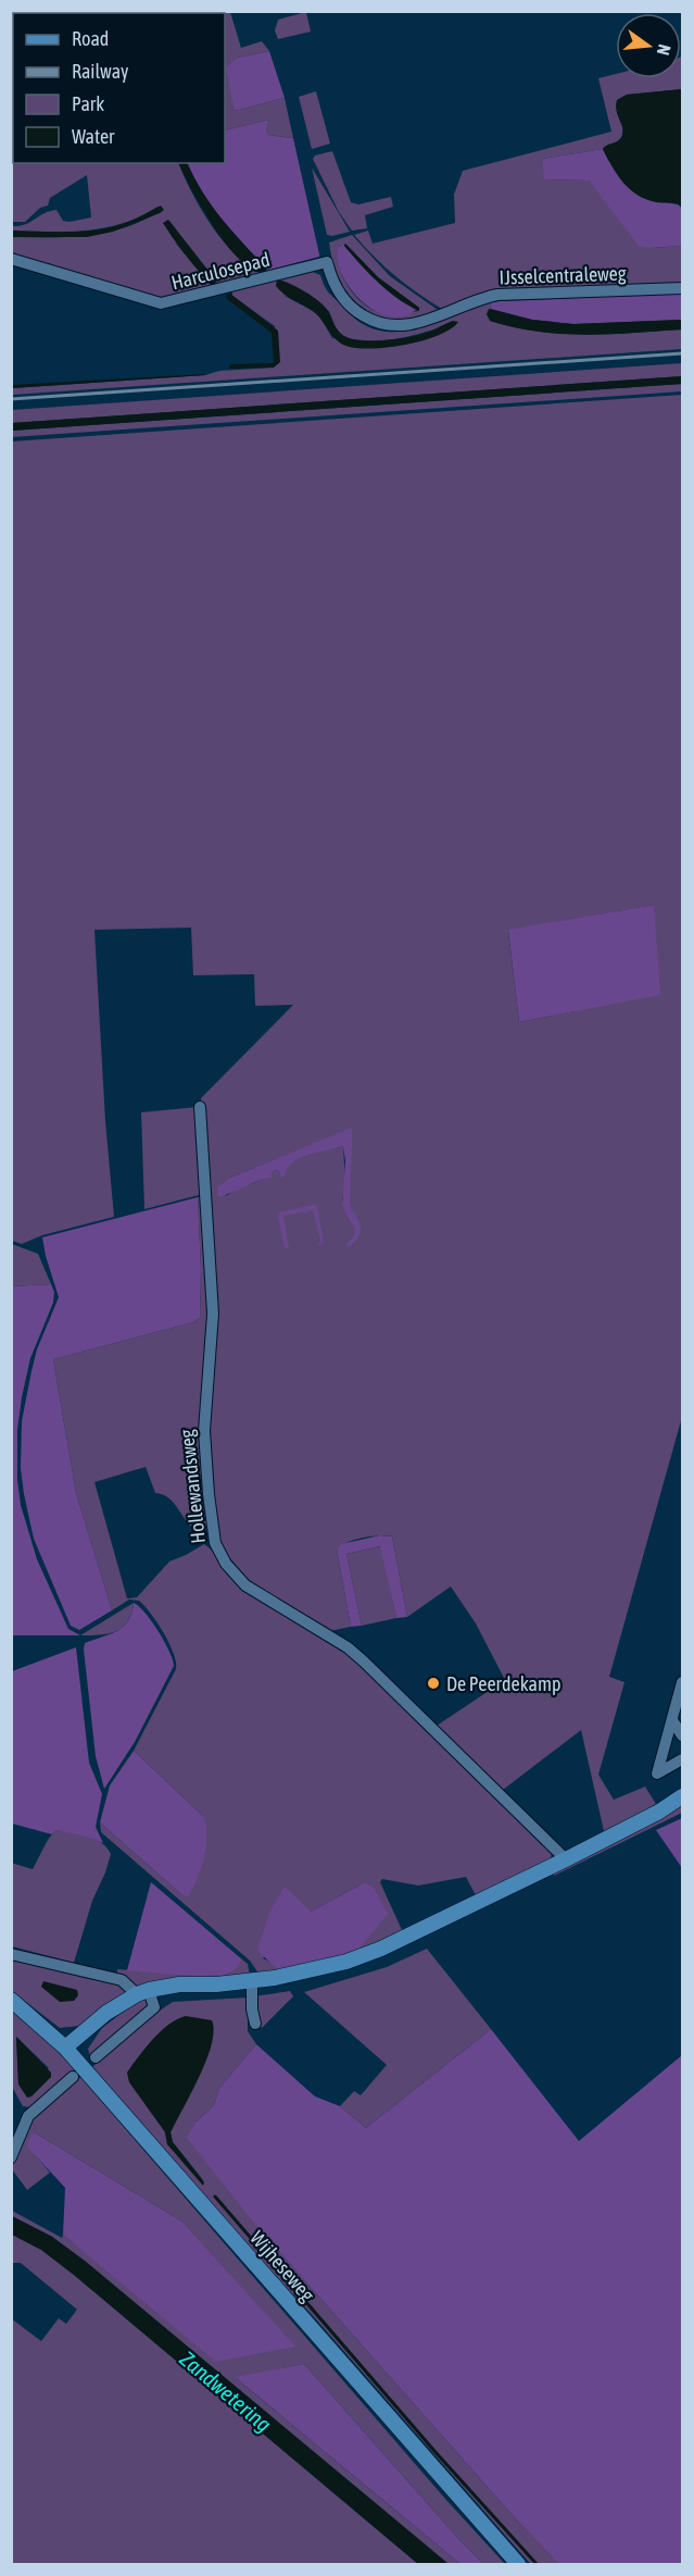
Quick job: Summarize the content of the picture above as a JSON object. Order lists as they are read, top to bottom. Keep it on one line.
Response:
{"streets":{"main road":["Wijheseweg"],"street":["Harculosepad","IJsselcentraleweg","Hollewandsweg"]},"crossings":[["Harculosepad","IJsselcentraleweg"]],"water":["Zandwetering"],"places":["De Peerdekamp"],"legend":["Road","Railway","Park","Water"],"north":"right"}
